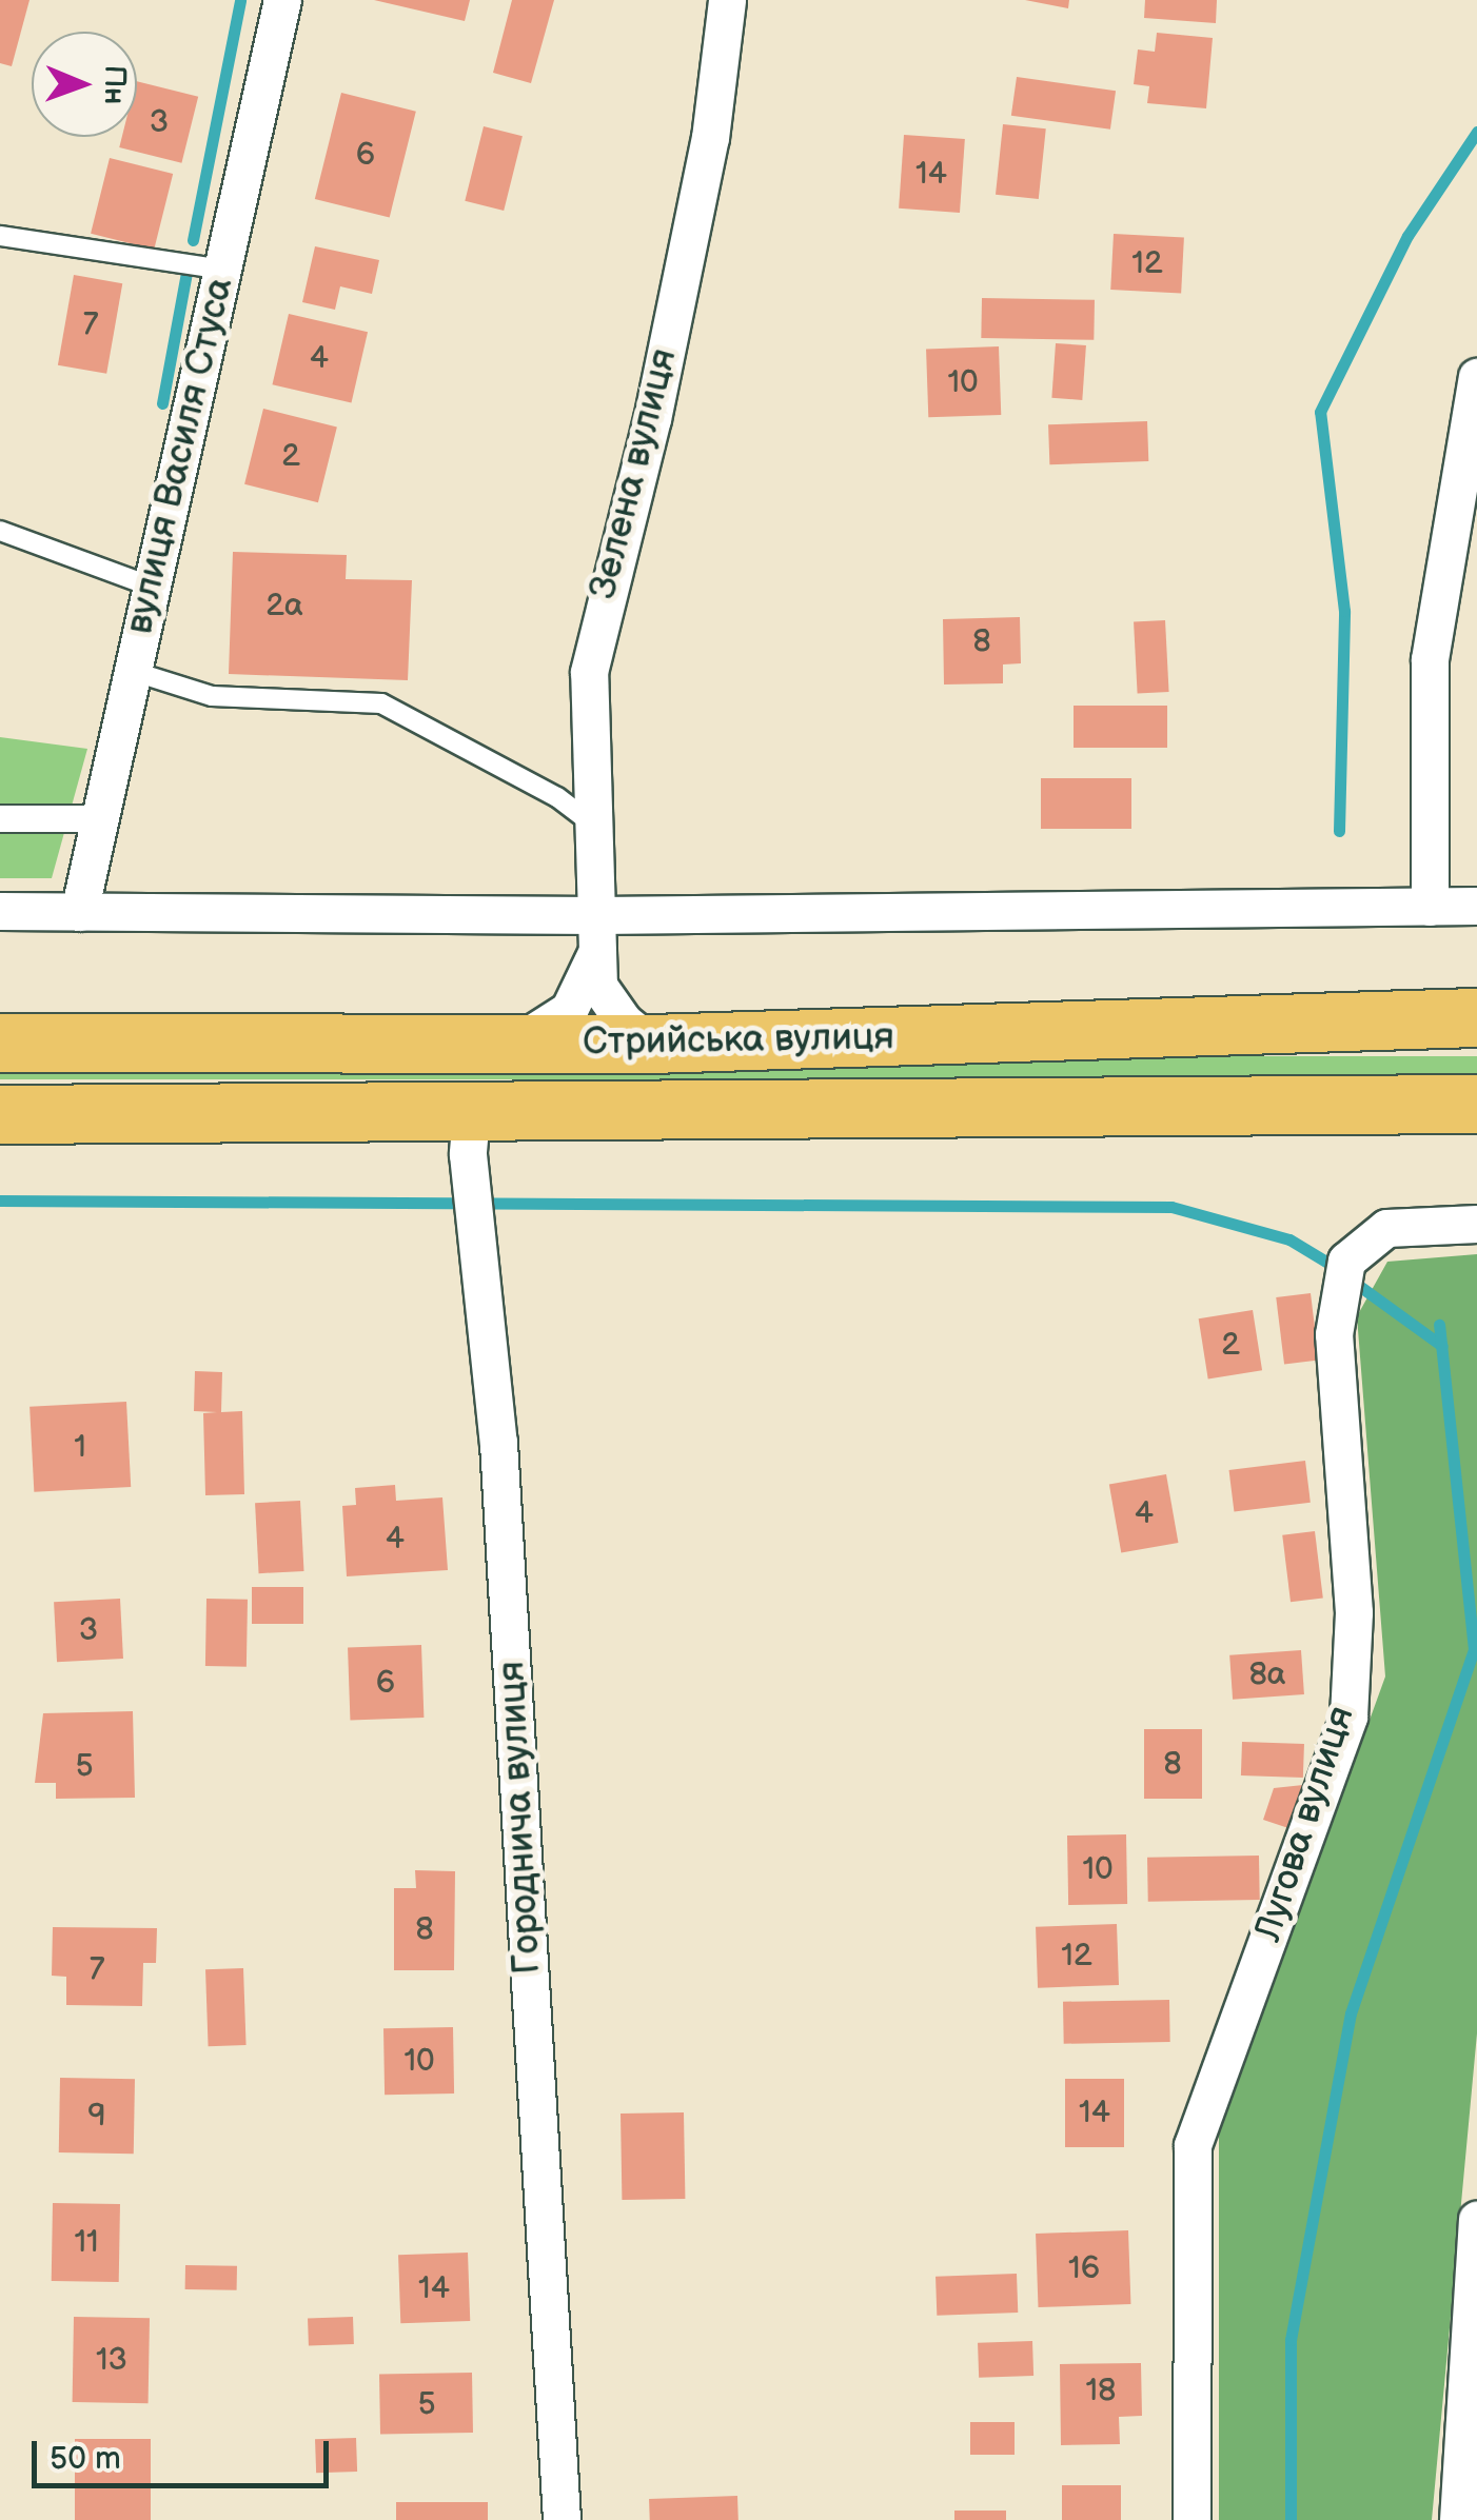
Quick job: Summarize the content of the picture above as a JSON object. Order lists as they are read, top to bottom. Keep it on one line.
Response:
{"streets":{"highway":["Стрийська вулиця"],"street":["вулиця Василя Стуса","Зелена вулиця","Городнича вулиця","Лугова вулиця"]},"crossings":[["Зелена вулиця","Стрийська вулиця"],["Стрийська вулиця","Городнича вулиця"]],"house_numbers":["3","6","14","12","7","4","10","2","2а","8","2","1","4","4","3","8а","6","8","5","10","8","12","7","10","14","9","11","16","14","13","18","5"],"scale_bar":"50 m","north":"right"}
